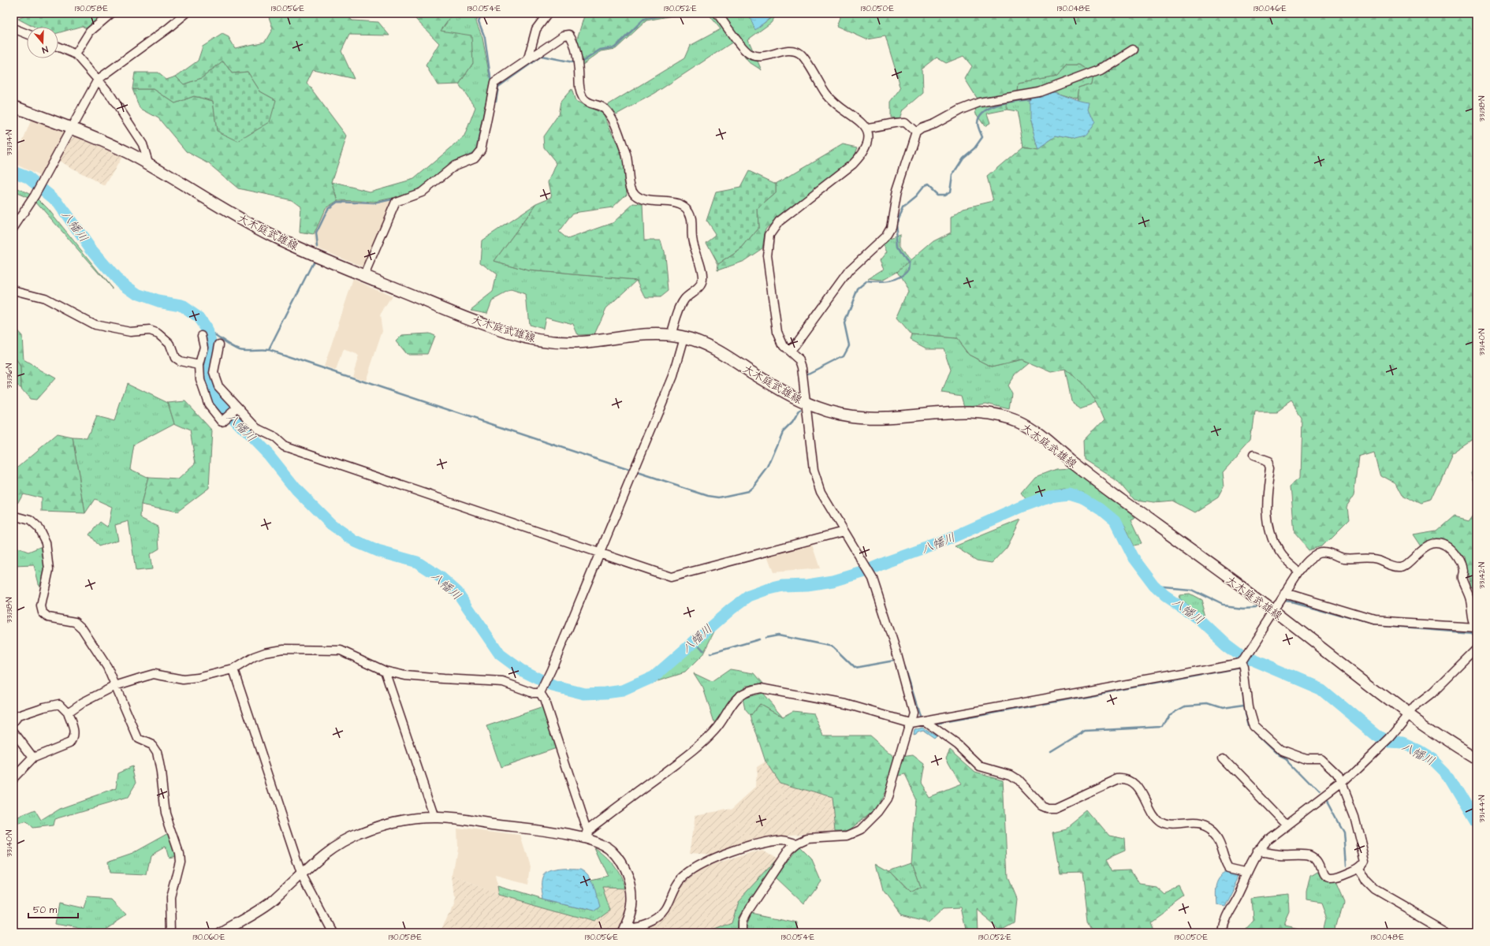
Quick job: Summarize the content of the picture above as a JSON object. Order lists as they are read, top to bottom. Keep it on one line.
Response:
{"streets":{"main road":["大木庭武雄線"]},"water":["八幡川"],"scale_bar":"50 m","north":"bottom","coordinates":["130.058°E","130.056°E","130.054°E","130.052°E","130.050°E","130.048°E","130.046°E","33.138°N","33.134°N","33.140°N","33.136°N","33.142°N","33.144°N","130.060°E"]}
